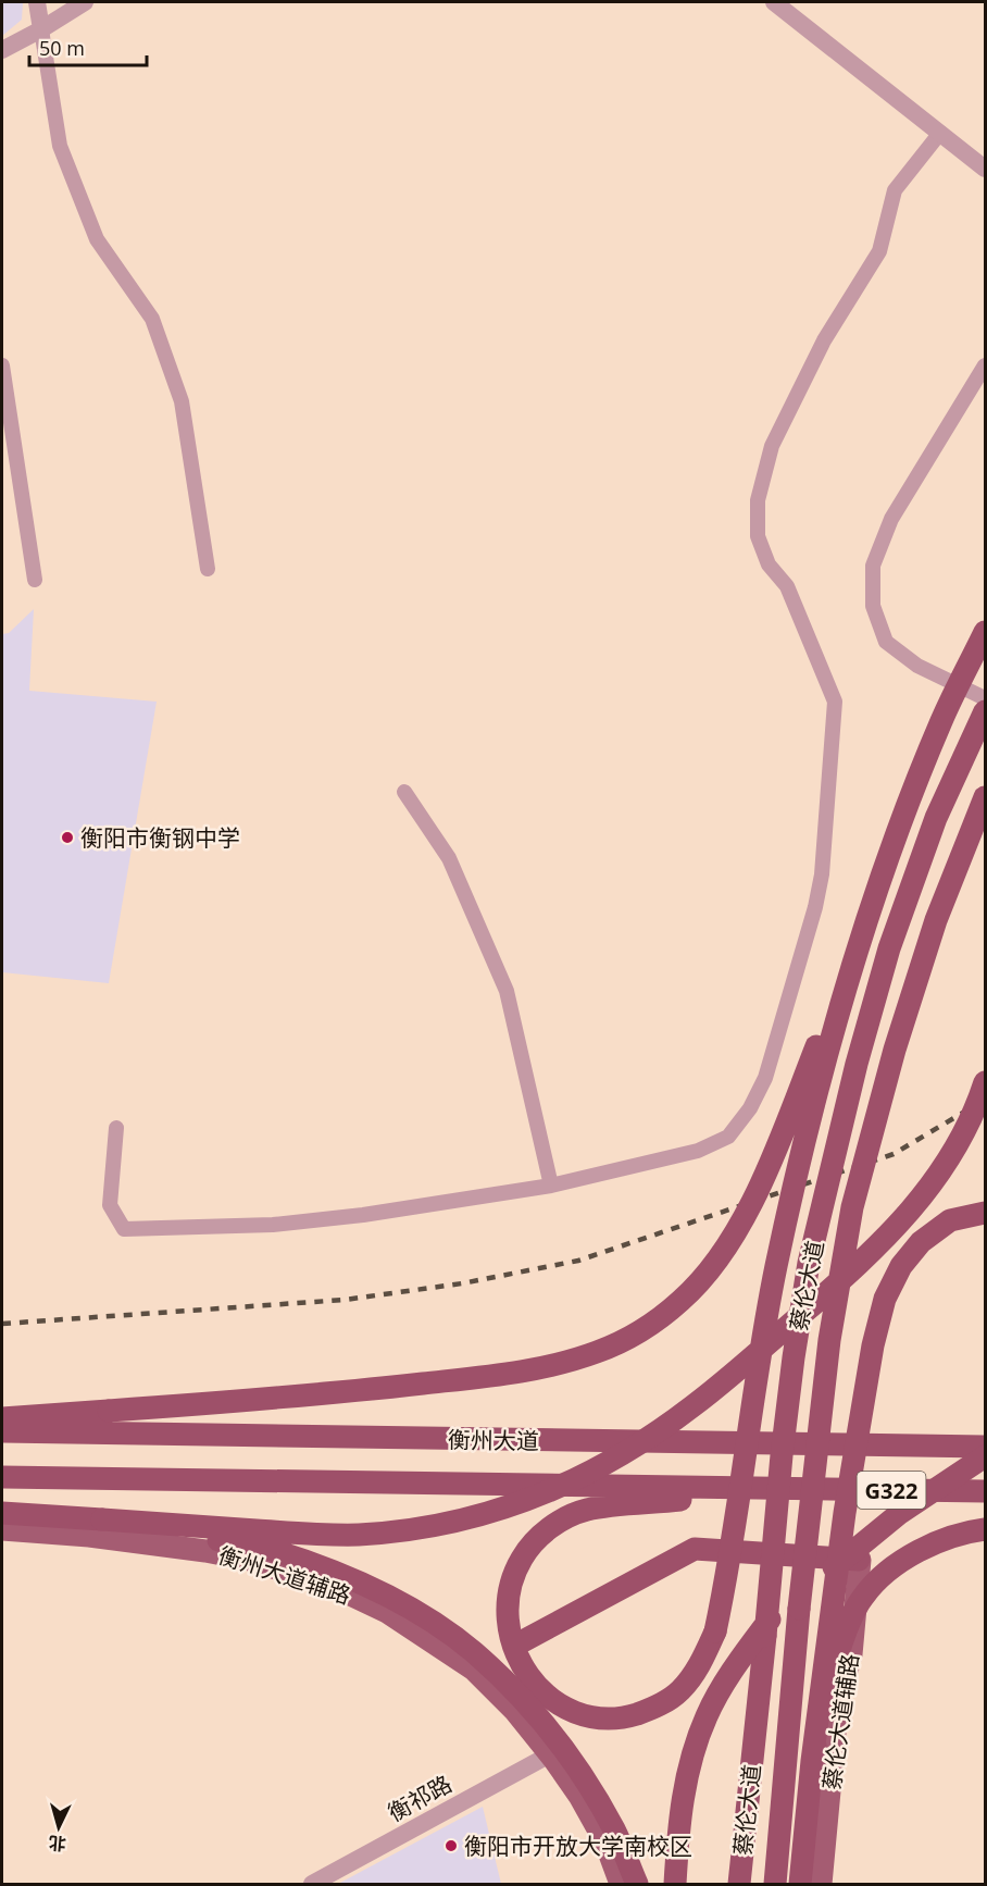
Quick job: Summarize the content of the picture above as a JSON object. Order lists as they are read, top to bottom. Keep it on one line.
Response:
{"streets":{"highway":["蔡伦大道","衡州大道","G322"],"main road":["衡州大道辅路","蔡伦大道辅路"],"street":["衡祁路"]},"crossings":[["衡州大道辅路","衡祁路"]],"places":["衡阳市衡钢中学","衡阳市开放大学南校区"],"scale_bar":"50 m","north":"bottom"}
